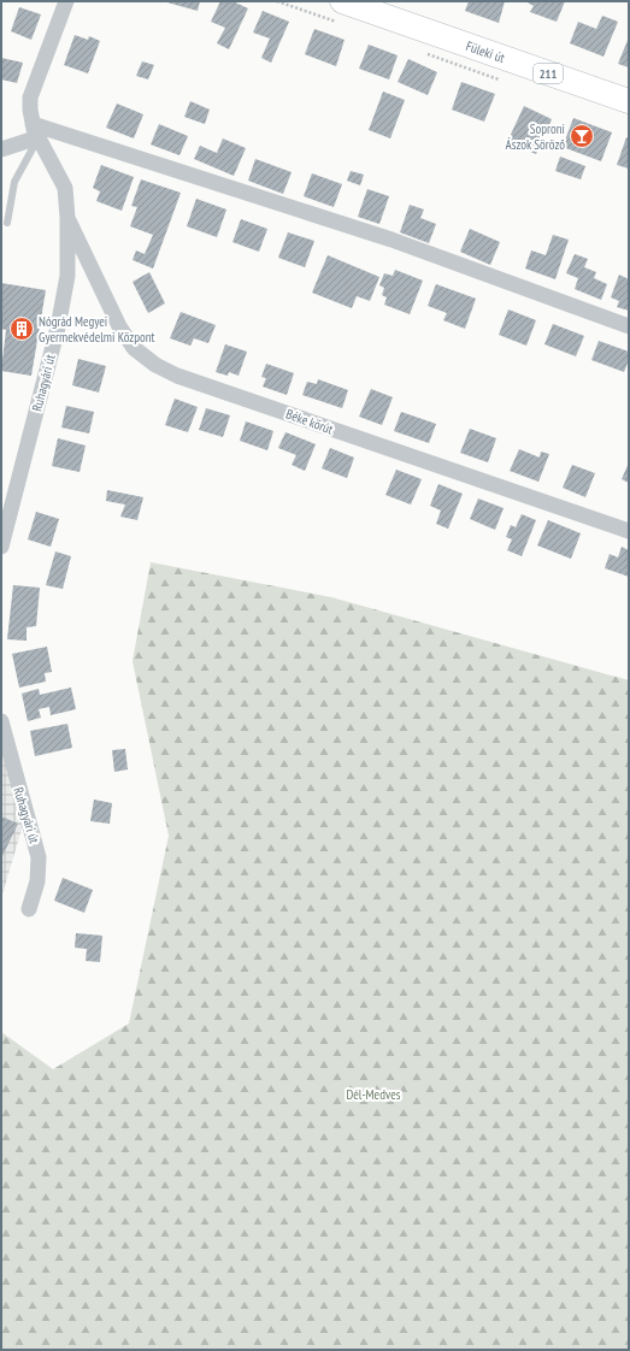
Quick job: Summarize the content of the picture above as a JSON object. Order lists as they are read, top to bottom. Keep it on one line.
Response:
{"streets":{"main road":["Füleki út","211"],"street":["Ruhagyári út","Béke körút"]},"crossings":[["Ruhagyári út","Béke körút"]],"parks":["Dél-Medves"],"places":{"bar":["Soproni Ászok Söröző"],"building":["Nógrád Megyei Gyermekvédelmi Központ"]}}
